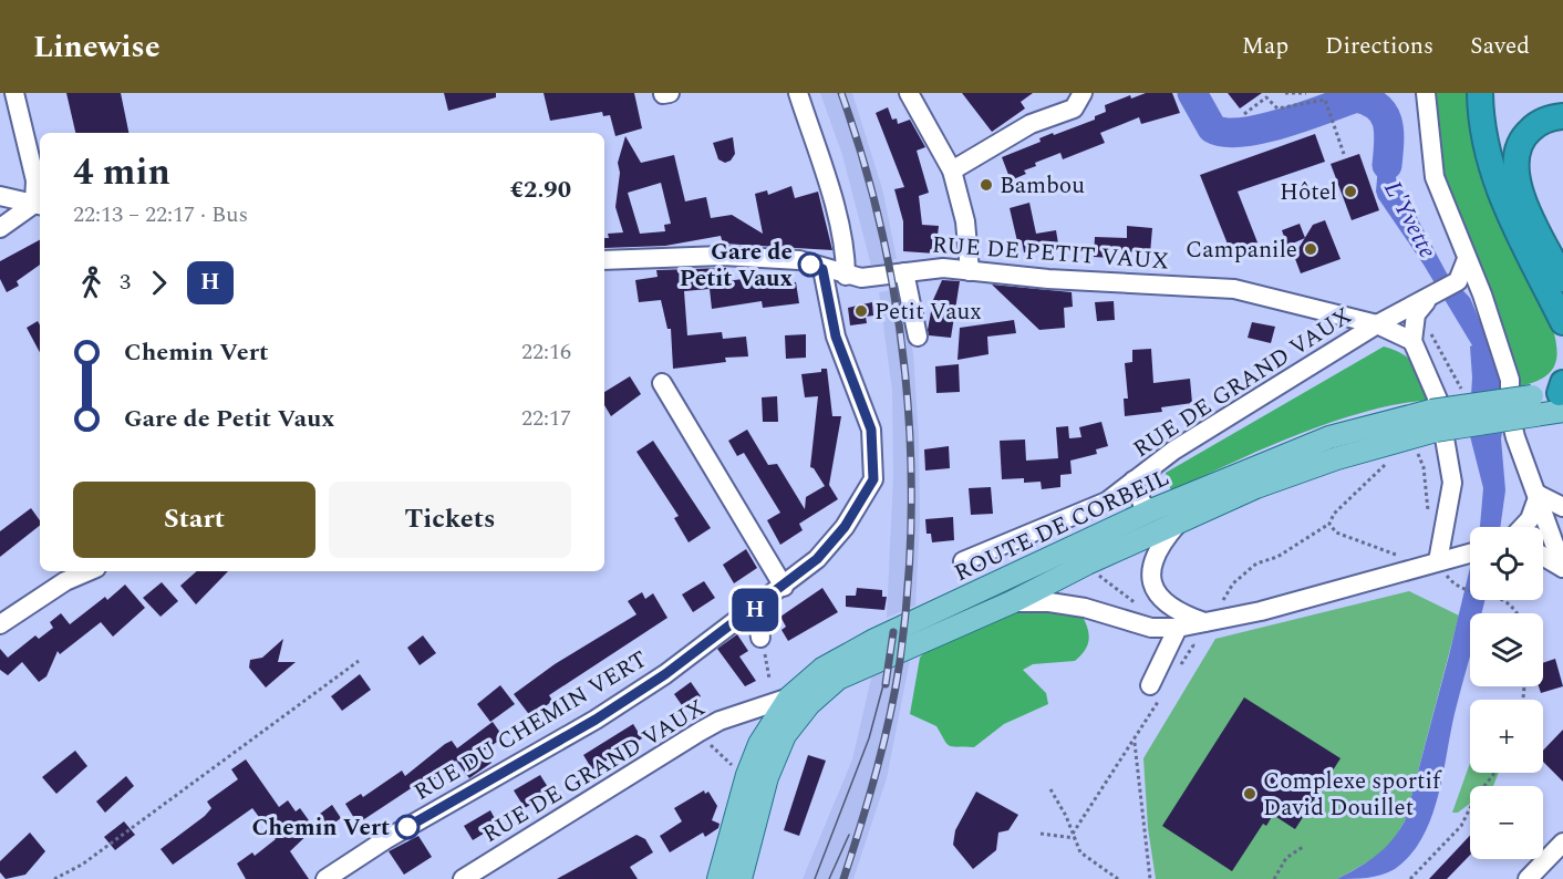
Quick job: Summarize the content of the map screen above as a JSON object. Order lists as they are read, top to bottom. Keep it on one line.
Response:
{"streets":{"main road":["ROUTE DE CORBEIL"],"street":["RUE DE PETIT VAUX","RUE DE GRAND VAUX","RUE DU CHEMIN VERT"]},"crossings":[["RUE DE PETIT VAUX","RUE DE GRAND VAUX"],["RUE DE PETIT VAUX","RUE DU CHEMIN VERT"],["RUE DE GRAND VAUX","ROUTE DE CORBEIL"]],"water":["L'Yvette"],"places":["Bambou","Hôtel","Campanile","Gare de Petit Vaux","Petit Vaux","Complexe sportif David Douillet","Chemin Vert"],"lines":["bus line H"],"page":{"header":"Linewise","nav":["Map","Directions","Saved"],"on_map":"H","heading":["4 min","22:13 – 22:17 · Bus","€2.90"],"legs":["3","H"],"list":[{"name":"Chemin Vert","value":"22:16"},{"name":"Gare de Petit Vaux","value":"22:17"}],"buttons":["Start","Tickets"],"map_buttons":["+","−"]}}
